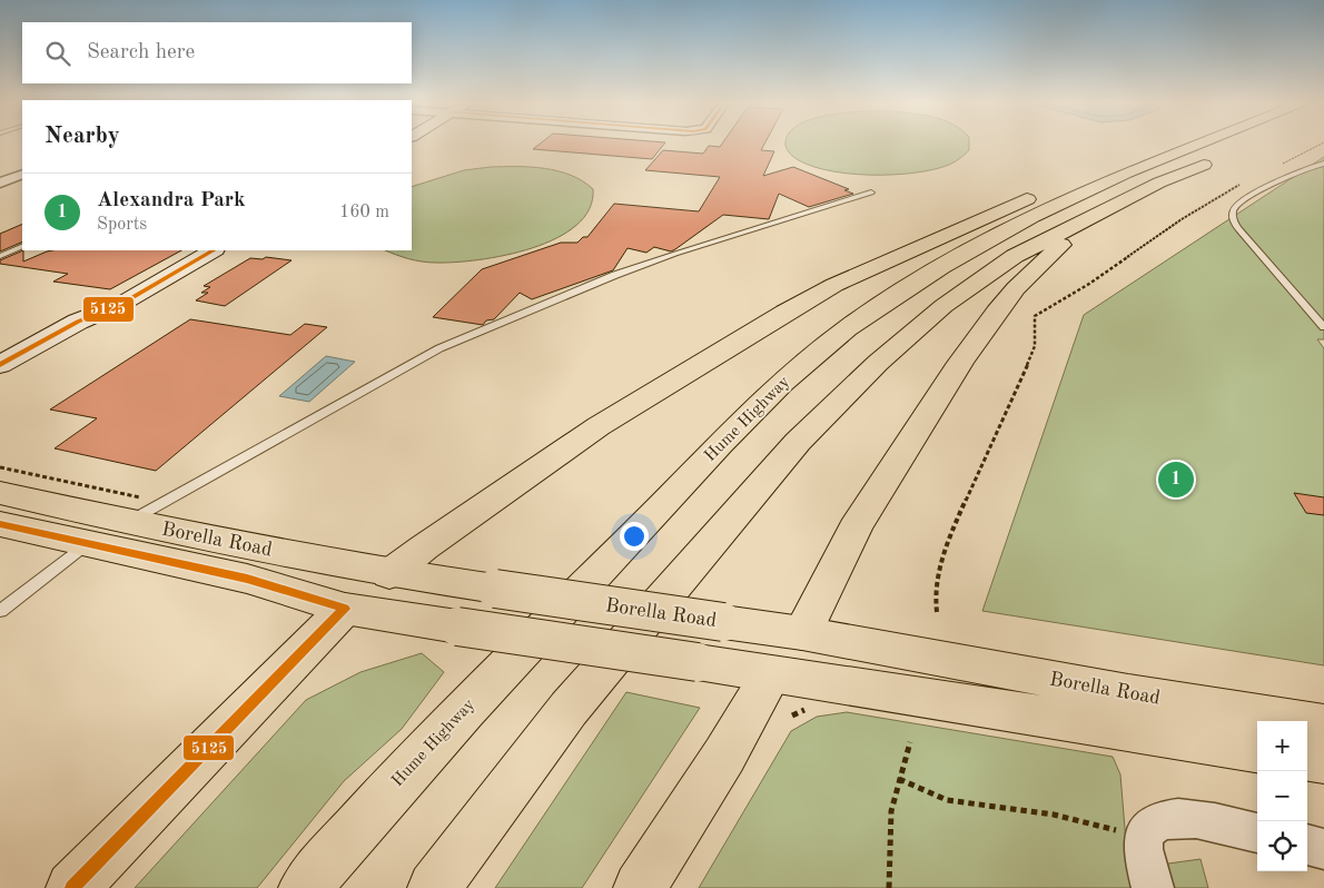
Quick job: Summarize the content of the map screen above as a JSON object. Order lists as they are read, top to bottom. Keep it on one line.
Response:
{"streets":{"main road":["Hume Highway","Borella Road"]},"lines":["transit line 5125"],"page":{"search":"Search here","heading":"Nearby","list":[{"mark":"1","name":"Alexandra Park","note":"Sports","value":"160 m"}],"pins":"1","map_buttons":["+","−"]}}
